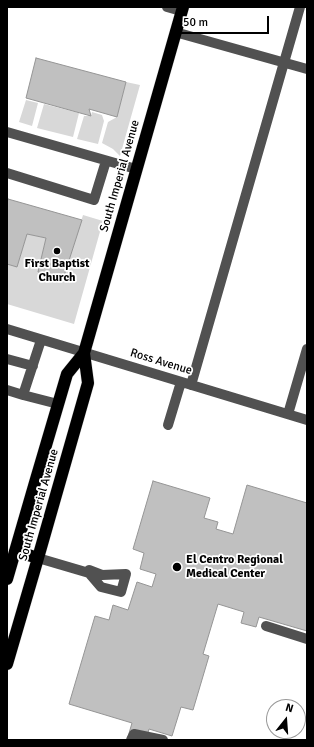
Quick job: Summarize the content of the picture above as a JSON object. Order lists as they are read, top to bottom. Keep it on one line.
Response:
{"streets":{"highway":["South Imperial Avenue"],"street":["Ross Avenue"]},"crossings":[["South Imperial Avenue","Ross Avenue"]],"places":["First Baptist Church","El Centro Regional Medical Center"],"scale_bar":"50 m","north":"top"}
